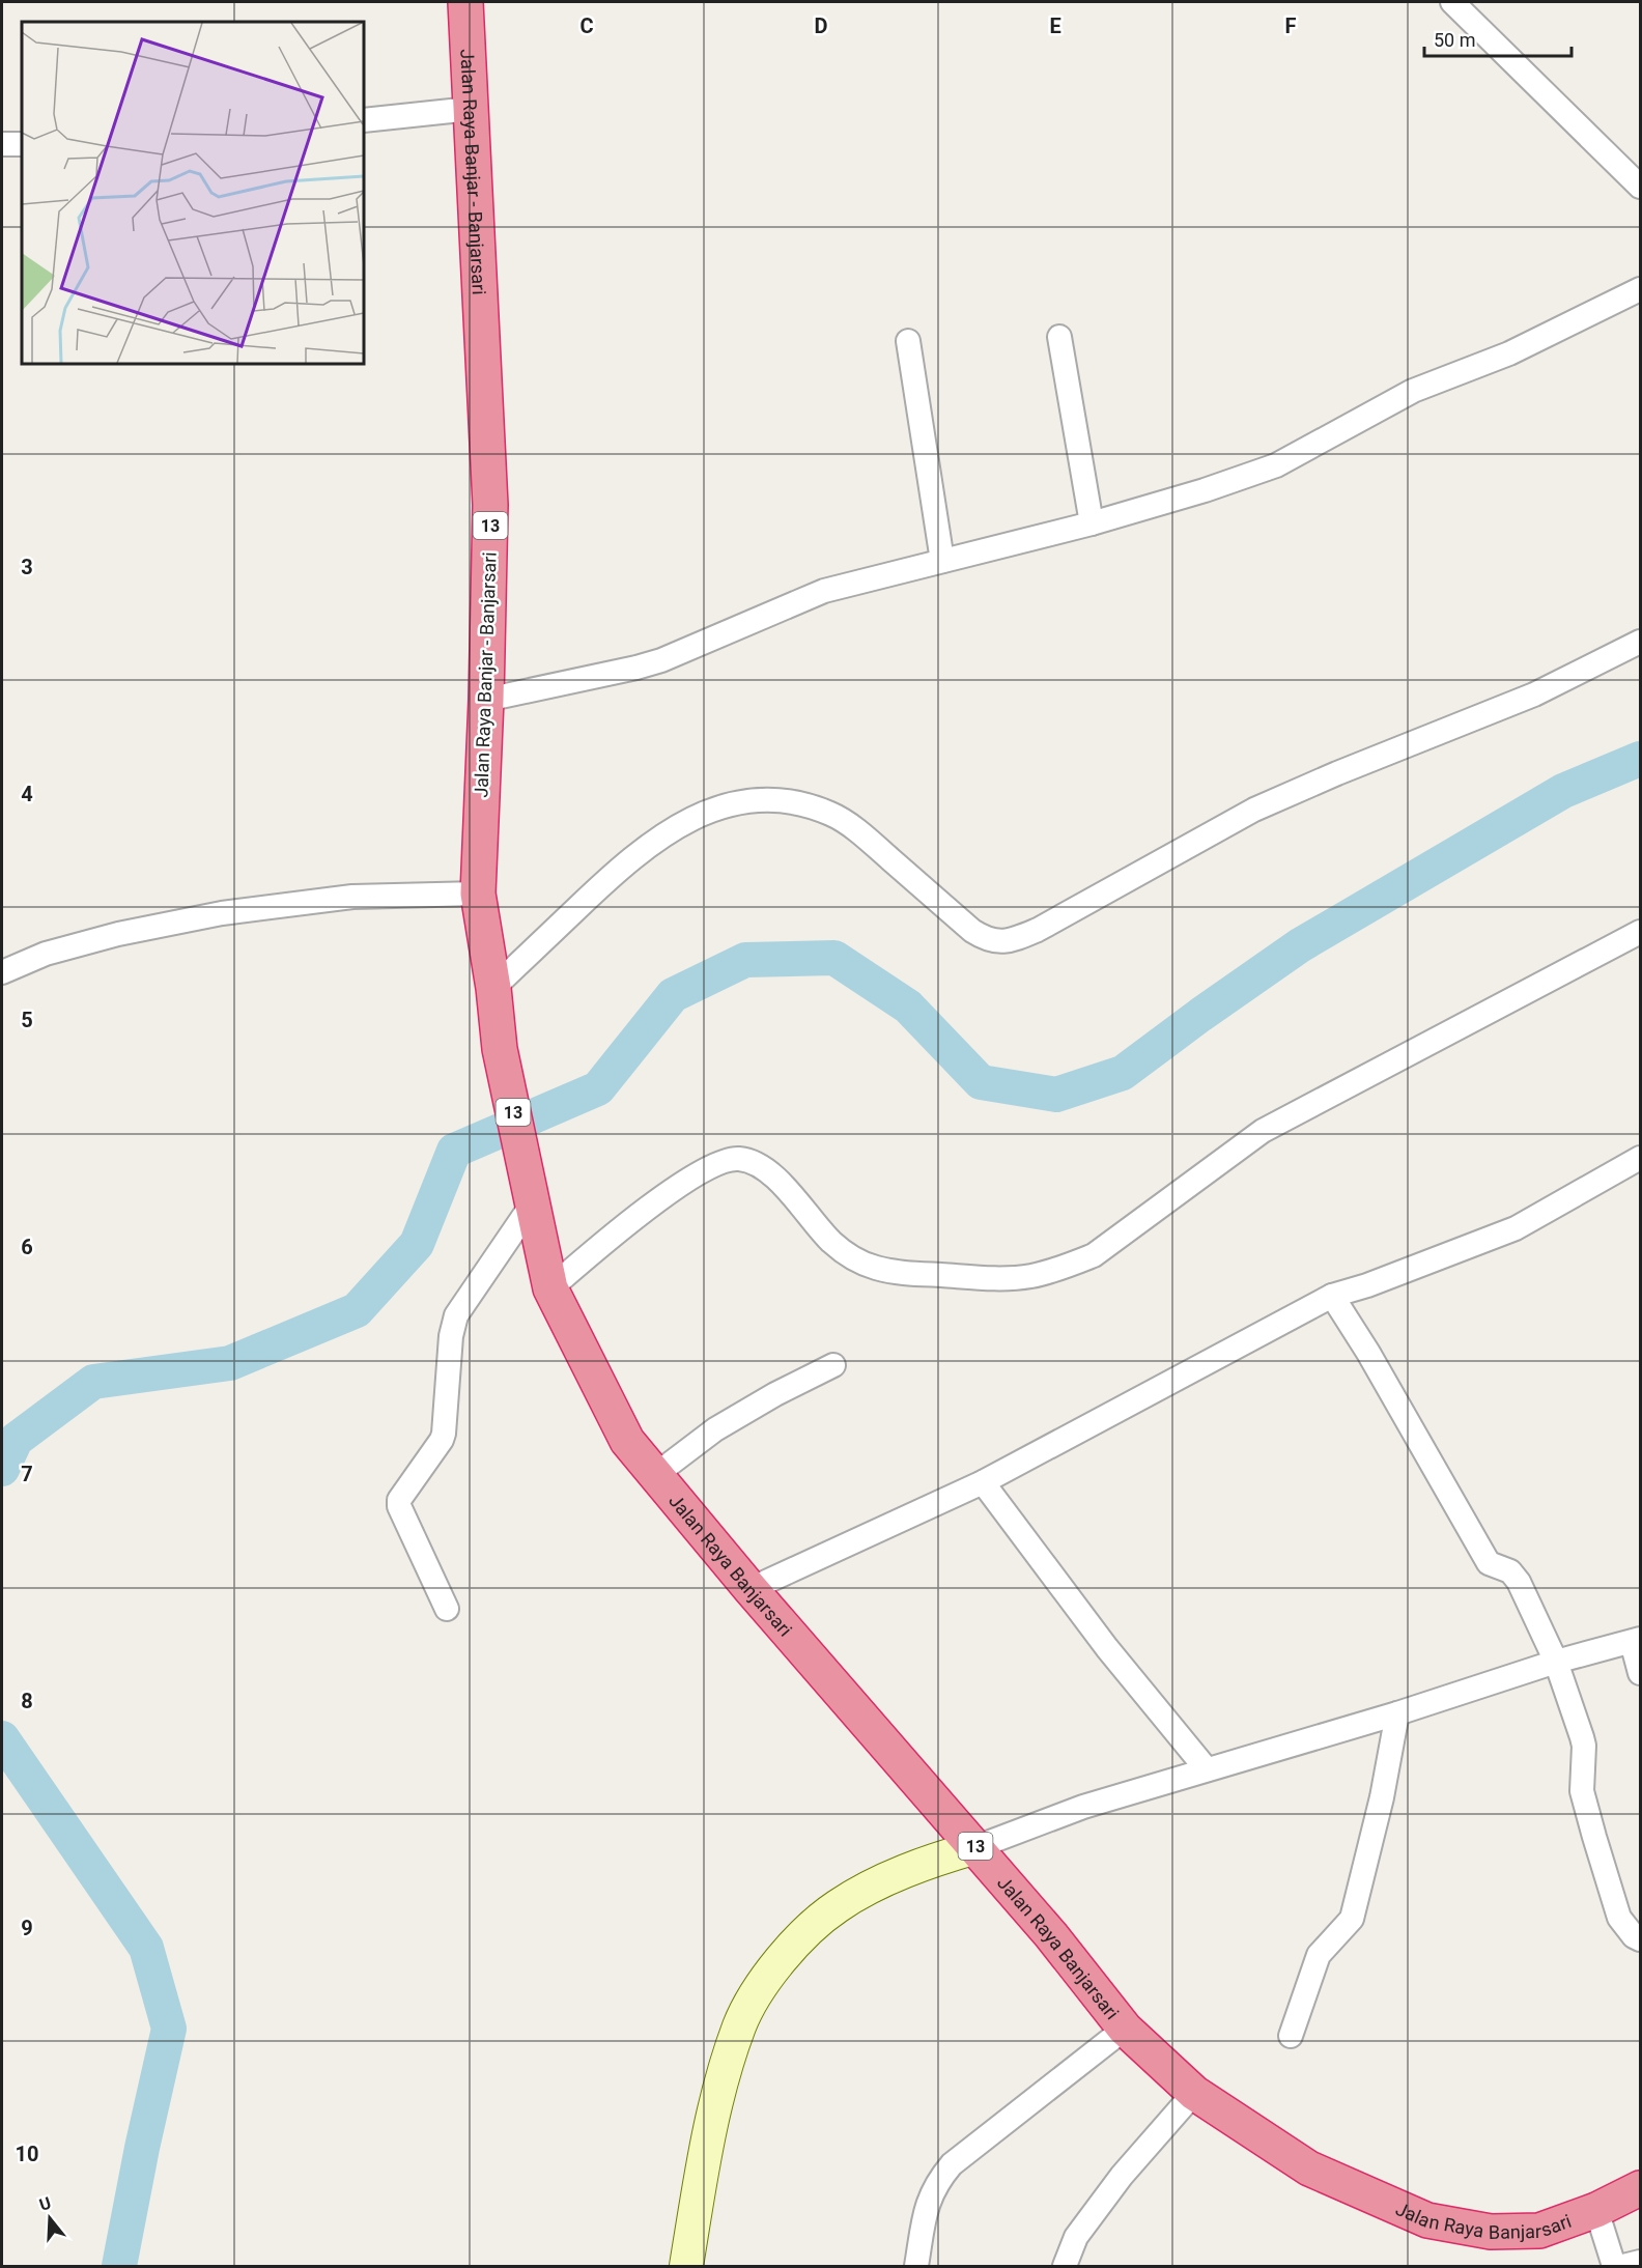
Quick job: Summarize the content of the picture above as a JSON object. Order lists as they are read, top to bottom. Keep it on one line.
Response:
{"streets":{"highway":["Jalan Raya Banjar - Banjarsari","13","Jalan Raya Banjarsari"]},"crossings":[["Jalan Raya Banjar - Banjarsari","Jalan Raya Banjarsari"]],"scale_bar":"50 m","north":"top","grid":{"columns":["C","D","E","F"],"rows":["3","4","5","6","7","8","9","10"]}}
